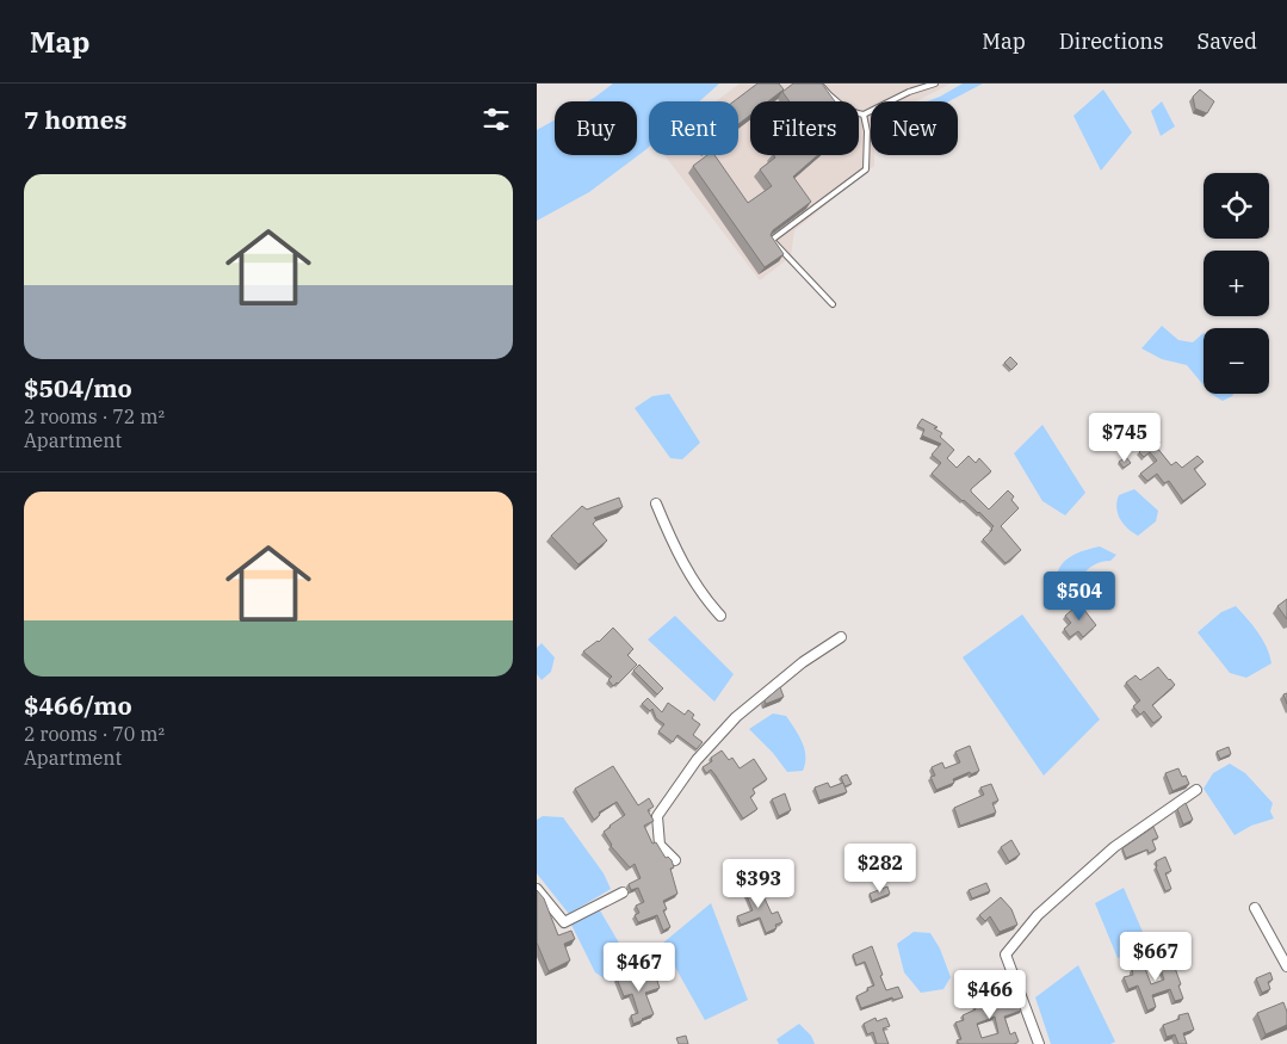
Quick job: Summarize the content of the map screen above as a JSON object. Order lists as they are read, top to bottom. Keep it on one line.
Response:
{"page":{"header":"Map","nav":["Map","Directions","Saved"],"heading":"7 homes","chip":["Buy","Rent","Filters","New"],"list":[{"name":"$504/mo","note":"2 rooms · 72 m² · Apartment"},{"name":"$466/mo","note":"2 rooms · 70 m² · Apartment"}],"map_buttons":["+","−"],"price":["$745","$504","$282","$393","$667","$467","$466"]}}
